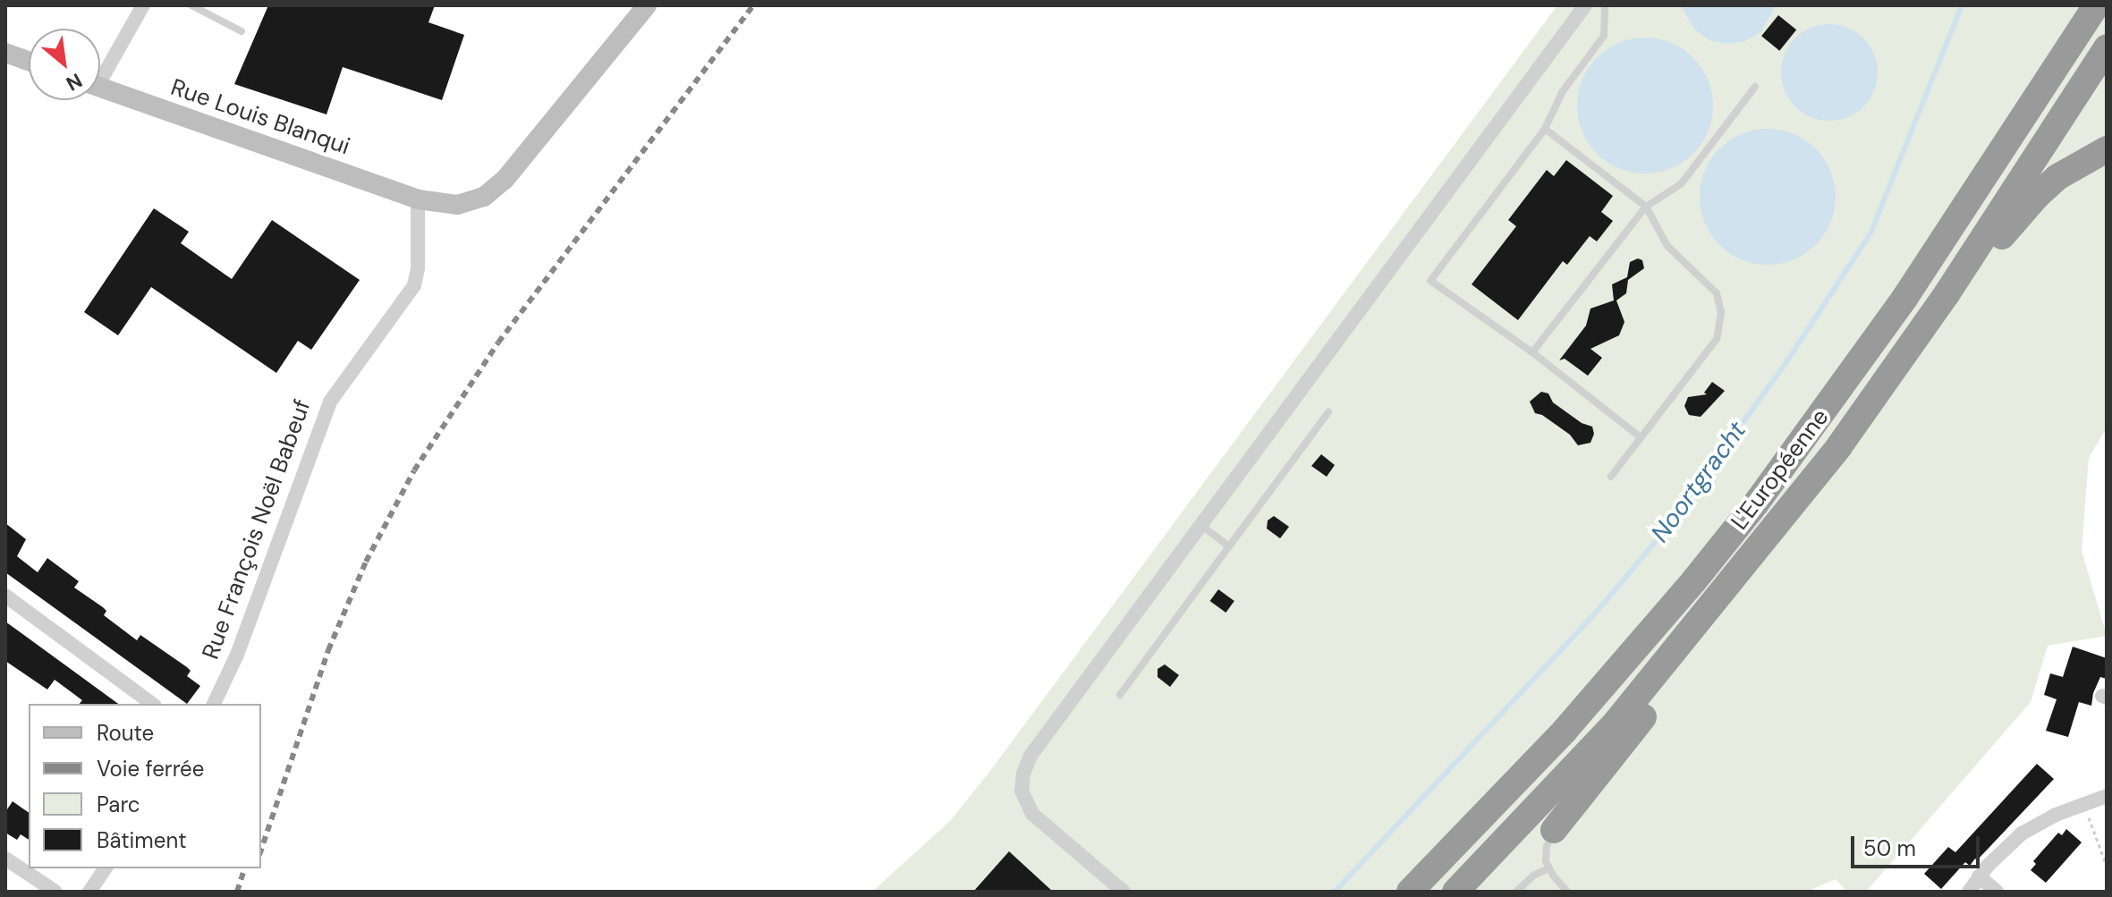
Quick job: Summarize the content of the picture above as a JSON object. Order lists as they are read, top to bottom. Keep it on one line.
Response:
{"streets":{"highway":["L'Européenne"],"street":["Rue Louis Blanqui","Rue François Noël Babeuf"]},"crossings":[["Rue Louis Blanqui","Rue François Noël Babeuf"]],"water":["Noortgracht"],"legend":["Route","Voie ferrée","Parc","Bâtiment"],"scale_bar":"50 m","north":"bottom right"}
